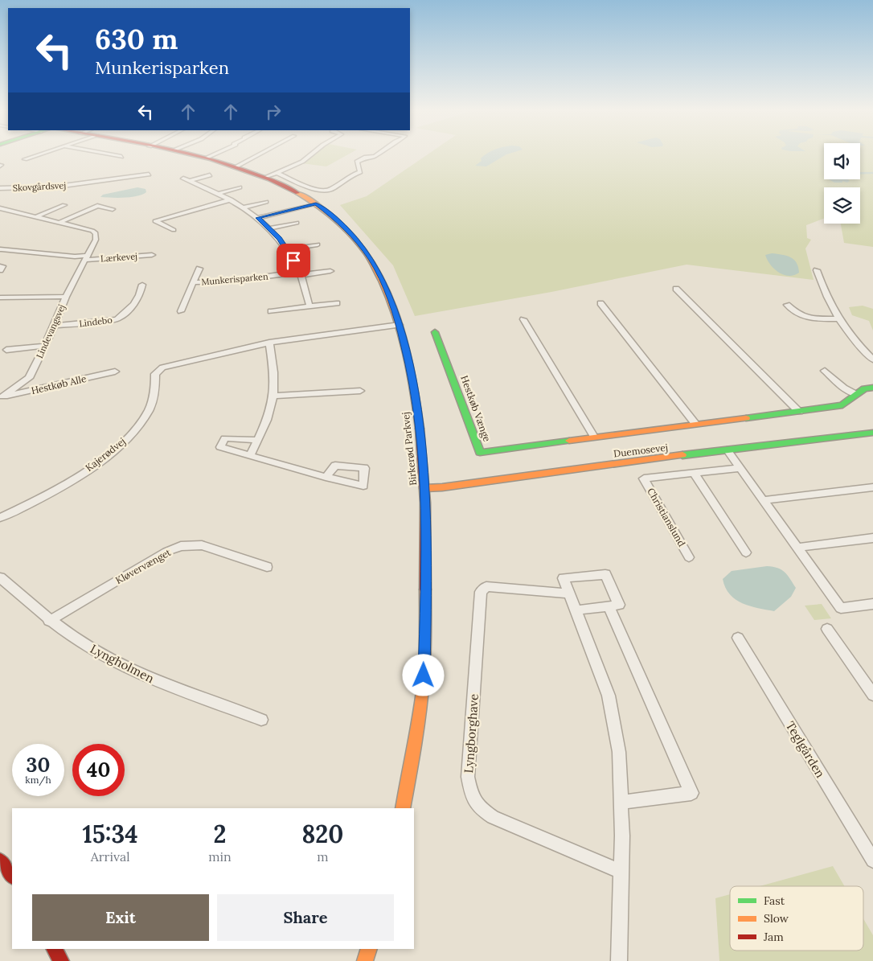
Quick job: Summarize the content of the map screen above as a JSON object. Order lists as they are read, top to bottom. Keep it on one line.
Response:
{"streets":{"street":["Skovgårdsvej","Lærkevej","Munkerisparken","Lindebo","Lindevangsvej","Hestkøb Alle","Hestkøb Vænge","Birkerød Parkvej","Duemosevej","Kajerødvej","Christianslund","Kløvervænget","Lyngholmen","Lyngborghave","Teglgården"]},"crossings":[["Lærkevej","Lindevangsvej"],["Lindebo","Lindevangsvej"],["Lindevangsvej","Hestkøb Alle"],["Birkerød Parkvej","Duemosevej"],["Birkerød Parkvej","Kajerødvej"],["Kløvervænget","Lyngholmen"]],"legend":["Fast","Slow","Jam"],"page":{"turn":["630 m","Munkerisparken"],"speed":"30 km/h","limit":"40","eta":["15:34","Arrival","2","min","820","m"],"buttons":["Exit","Share"]}}
